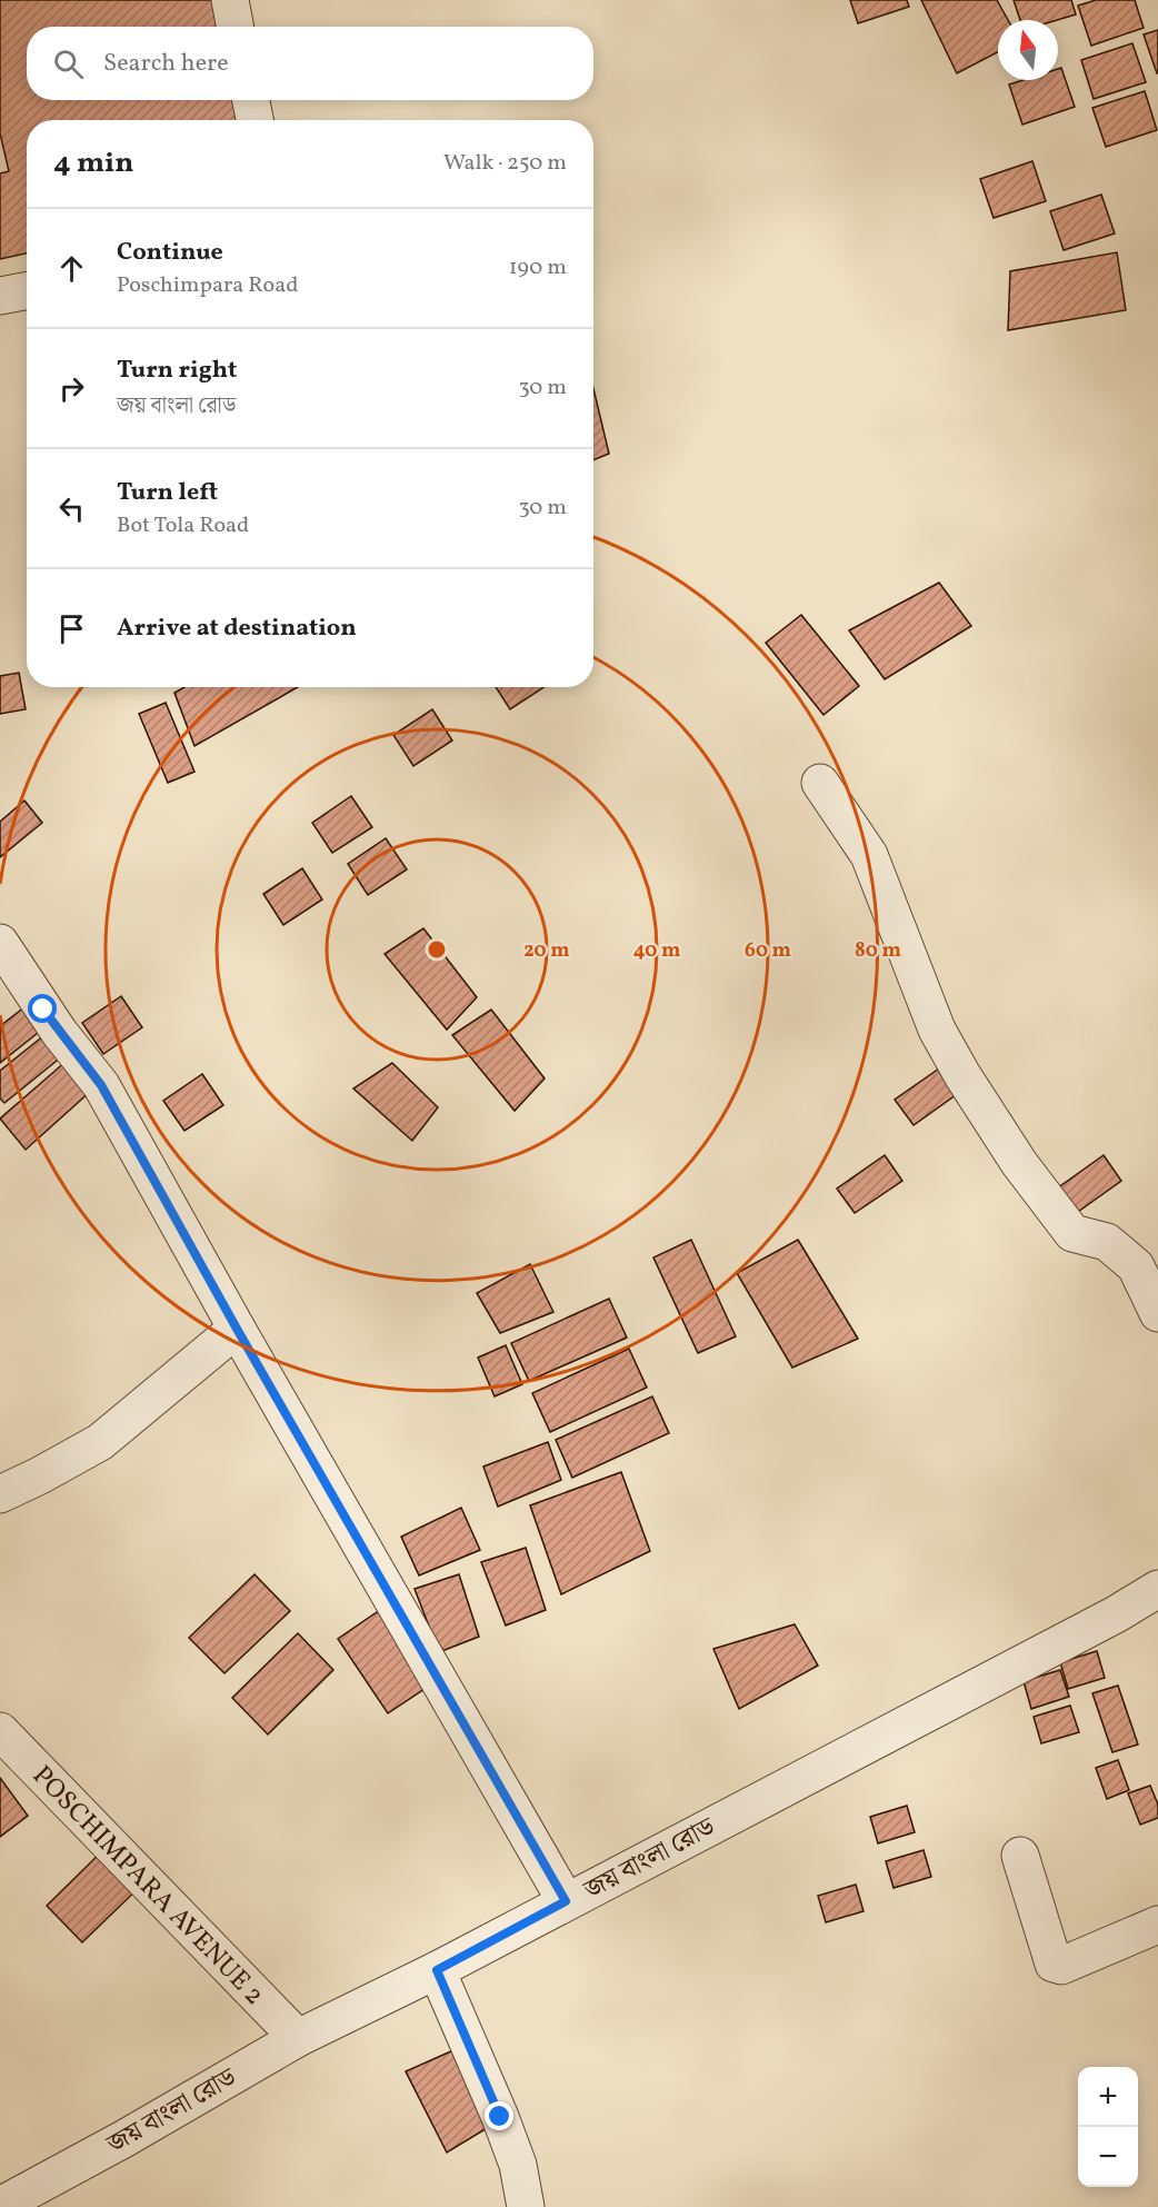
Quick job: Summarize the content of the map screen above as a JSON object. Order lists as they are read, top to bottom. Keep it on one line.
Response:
{"streets":{"street":["জয় বাংলা রোড","POSCHIMPARA AVENUE 2"]},"crossings":[["জয় বাংলা রোড","POSCHIMPARA AVENUE 2"]],"north":"top","page":{"search":"Search here","heading":["4 min","Walk · 250 m"],"list":[["Continue","Poschimpara Road","190 m"],["Turn right","জয় বাংলা রোড","30 m"],["Turn left","Bot Tola Road","30 m"],"Arrive at destination"],"map_buttons":["+","−"]},"rings":["20 m","40 m","60 m","80 m"]}
